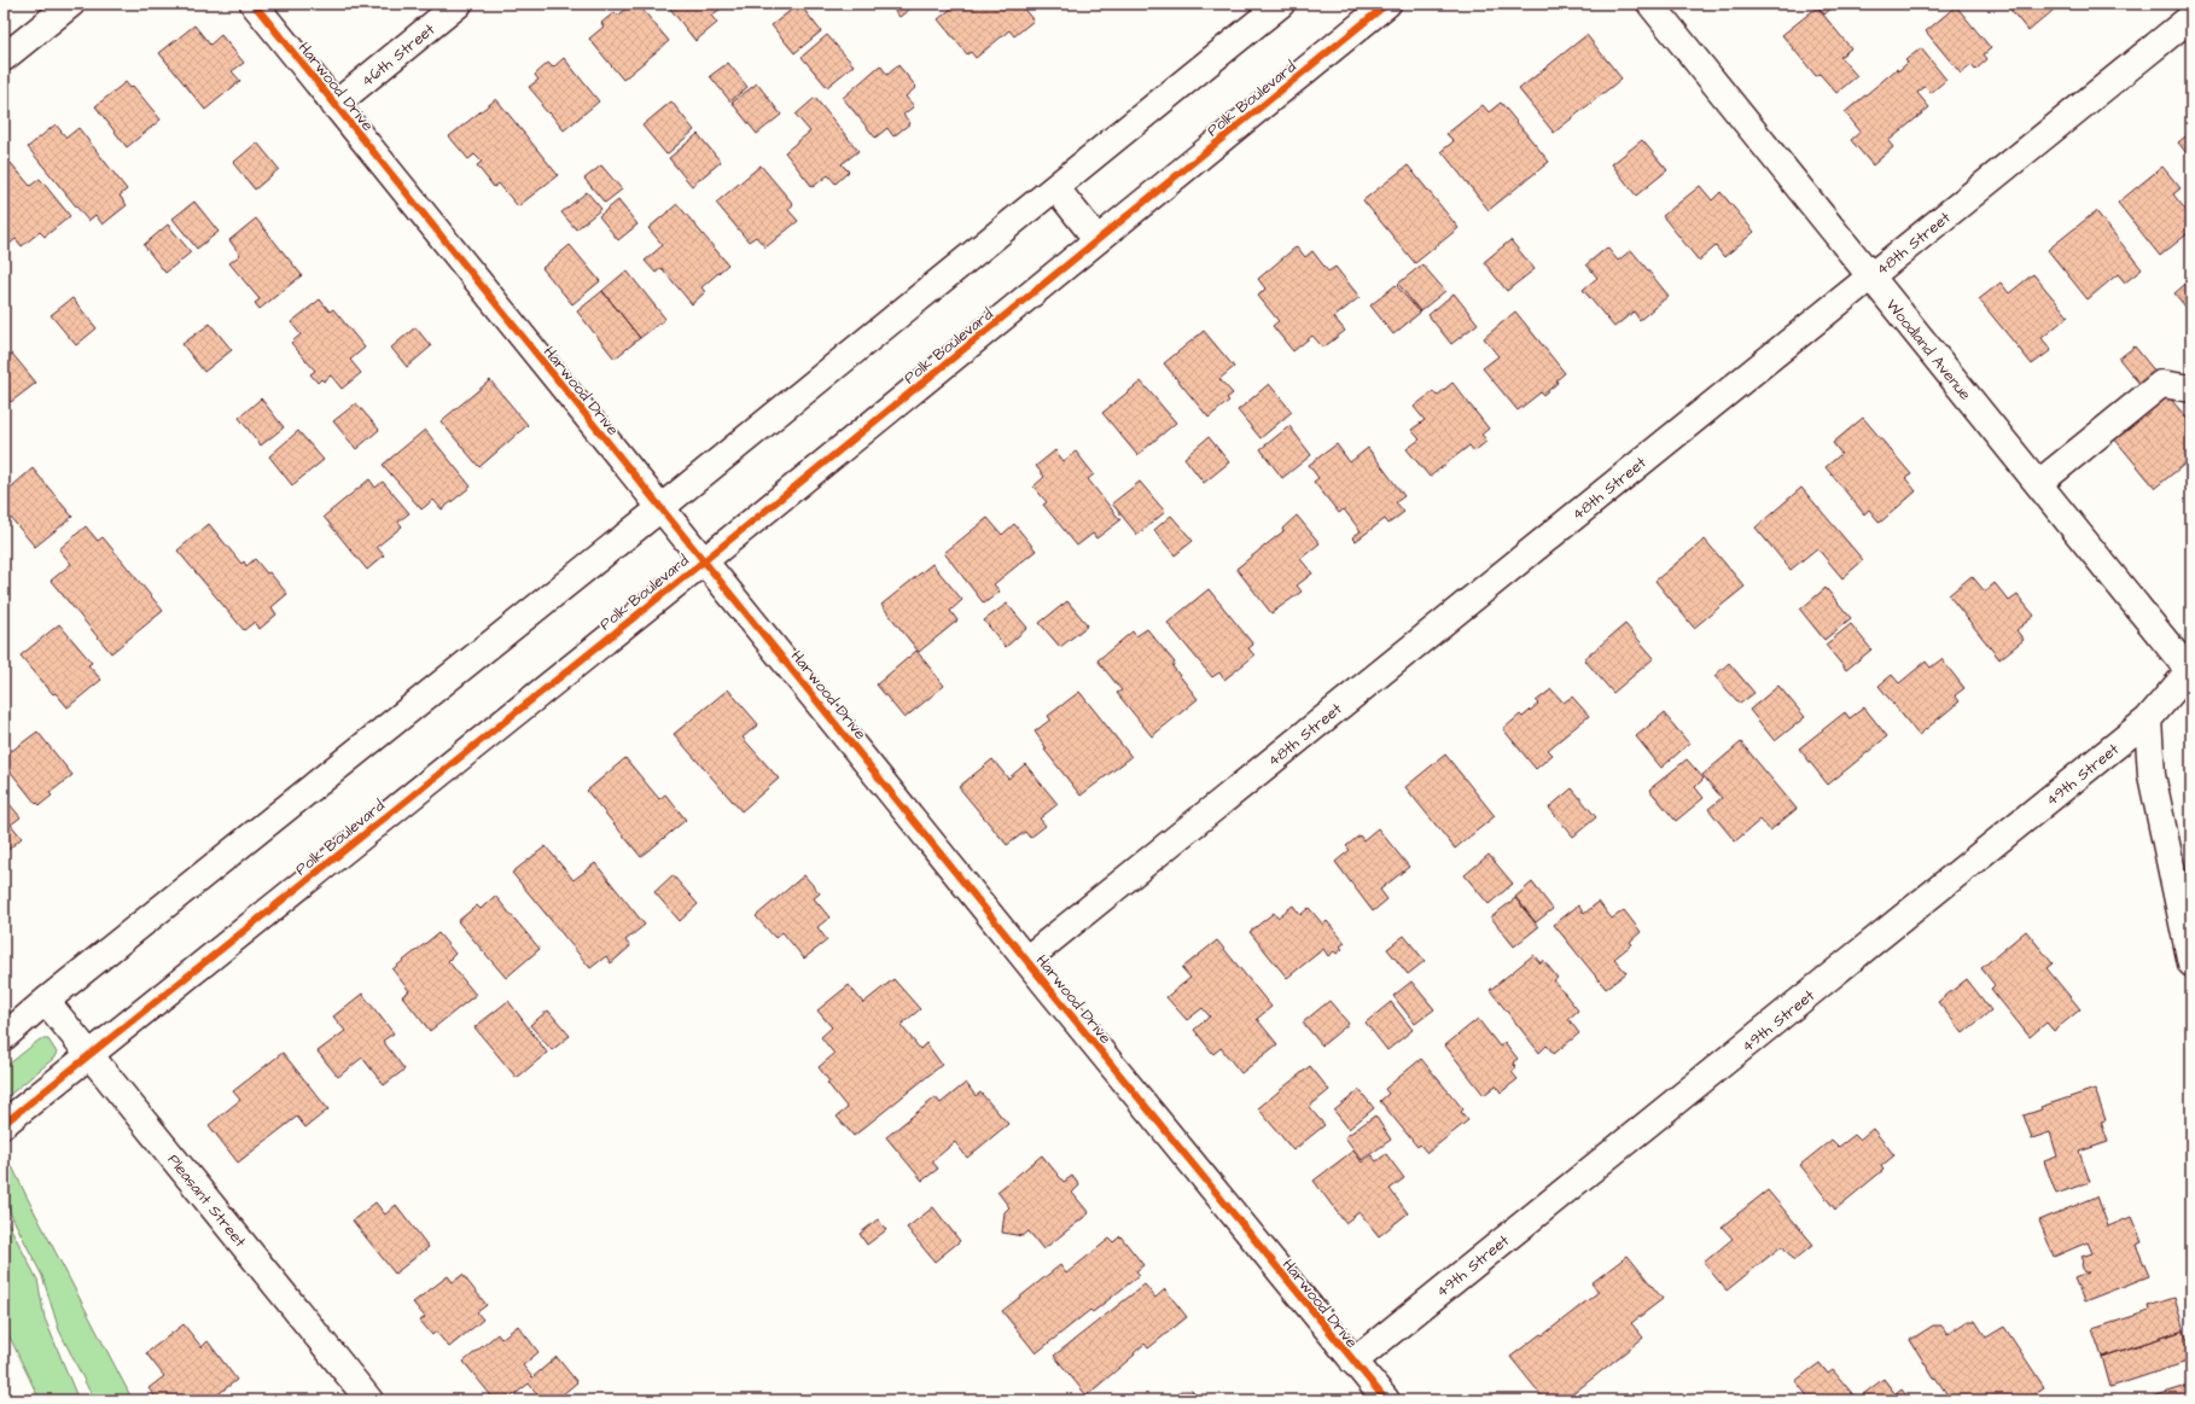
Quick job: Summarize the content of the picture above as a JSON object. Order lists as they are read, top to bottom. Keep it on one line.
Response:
{"streets":{"street":["46th Street","Harwood Drive","Polk Boulevard","48th Street","Woodland Avenue","49th Street","Pleasant Street"]},"crossings":[["46th Street","Harwood Drive"],["Harwood Drive","Polk Boulevard"],["Harwood Drive","48th Street"],["Harwood Drive","49th Street"],["Polk Boulevard","Pleasant Street"],["48th Street","Woodland Avenue"],["Woodland Avenue","49th Street"]]}
